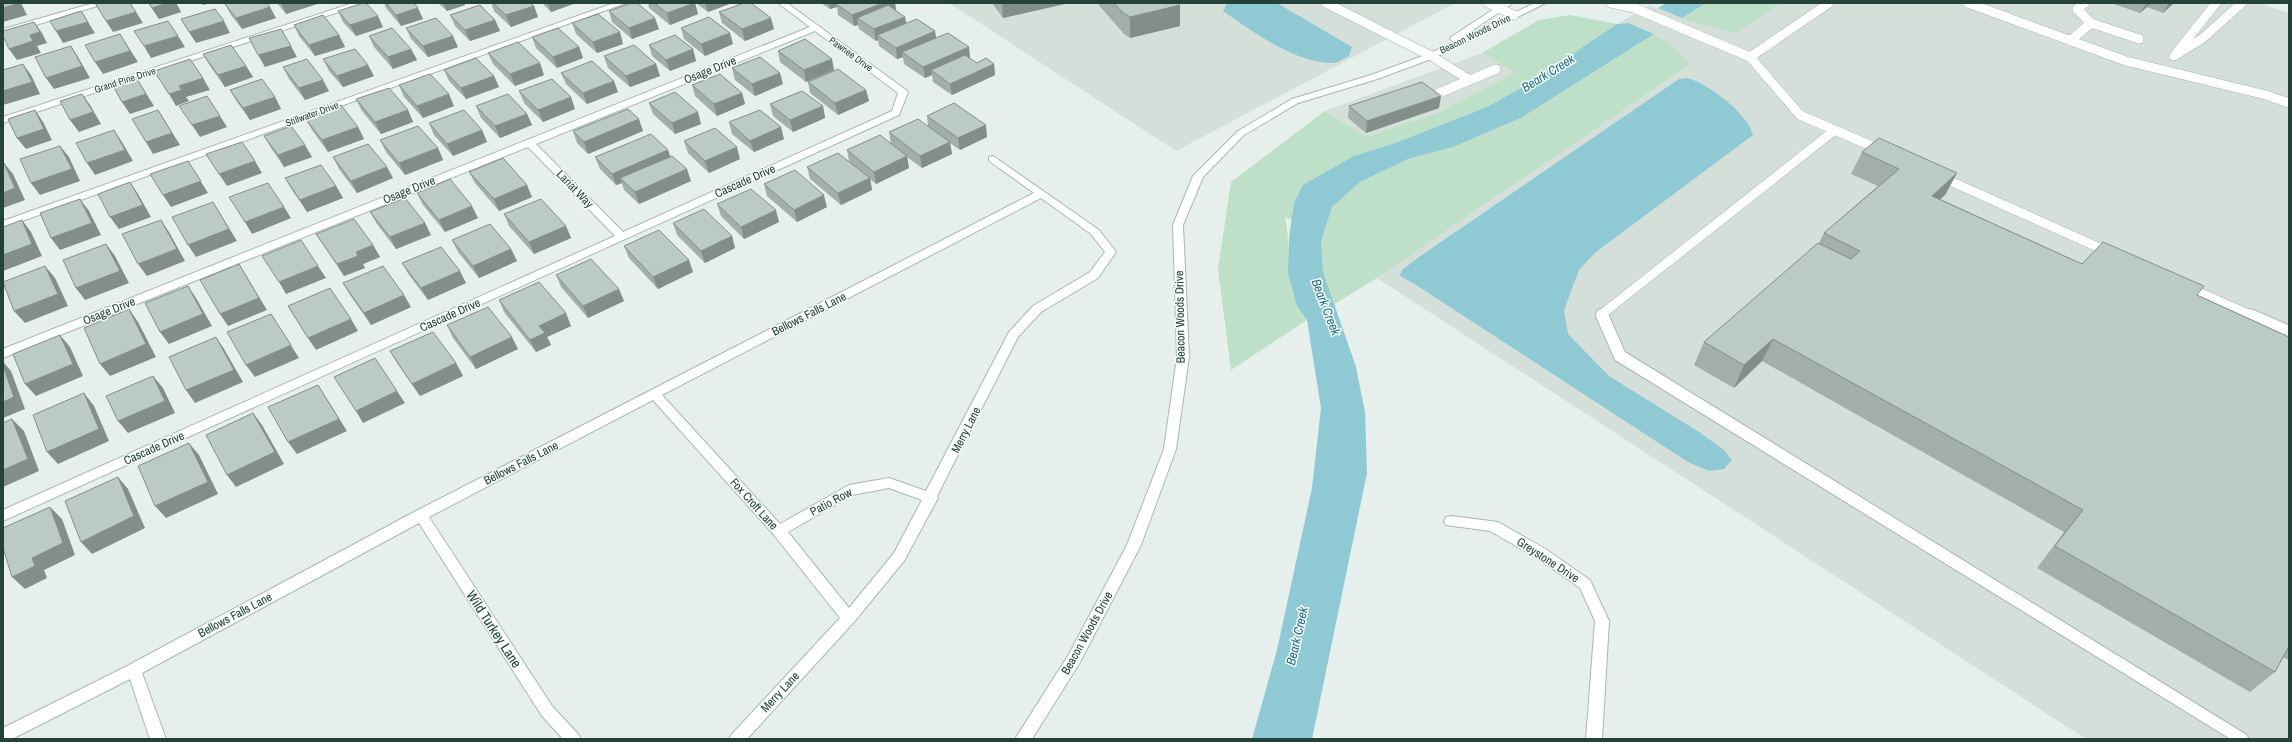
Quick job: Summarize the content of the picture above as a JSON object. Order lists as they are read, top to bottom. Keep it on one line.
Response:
{"streets":{"street":["Beacon Woods Drive","Pawnee Drive","Osage Drive","Grand Pine Drive","Stillwater Drive","Cascade Drive","Lariat Way","Bellows Falls Lane","Merry Lane","Patio Row","Fox Croft Lane","Greystone Drive","Wild Turkey Lane"]},"crossings":[["Pawnee Drive","Osage Drive"],["Pawnee Drive","Cascade Drive"],["Osage Drive","Lariat Way"],["Cascade Drive","Lariat Way"],["Bellows Falls Lane","Merry Lane"],["Bellows Falls Lane","Fox Croft Lane"],["Bellows Falls Lane","Wild Turkey Lane"],["Merry Lane","Patio Row"],["Merry Lane","Fox Croft Lane"],["Patio Row","Fox Croft Lane"]],"water":["Beark Creek"]}
